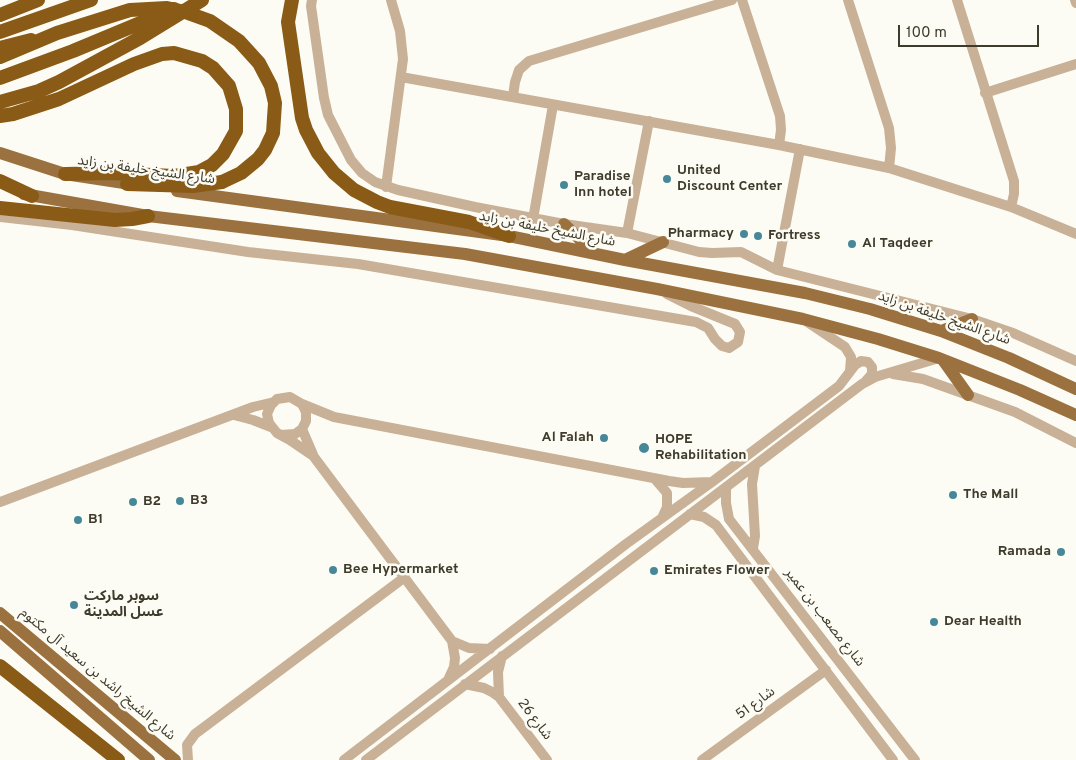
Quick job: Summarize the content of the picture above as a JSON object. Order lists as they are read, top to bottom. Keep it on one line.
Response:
{"streets":{"main road":["شارع الشيخ خليفة بن زايد","شارع الشيخ راشد بن سعيد آل مكتوم"],"street":["شارع مصعب بن عمير","شارع 51","شارع 26"]},"places":["United Discount Center","Paradise Inn hotel","Pharmacy","Fortress","Al Taqdeer","Al Falah","HOPE Rehabilitation","The Mall","B3","B2","B1","Ramada","Bee Hypermarket","Emirates Flower","سوبر ماركت عسل المدينة","Dear Health"],"scale_bar":"100 m"}
